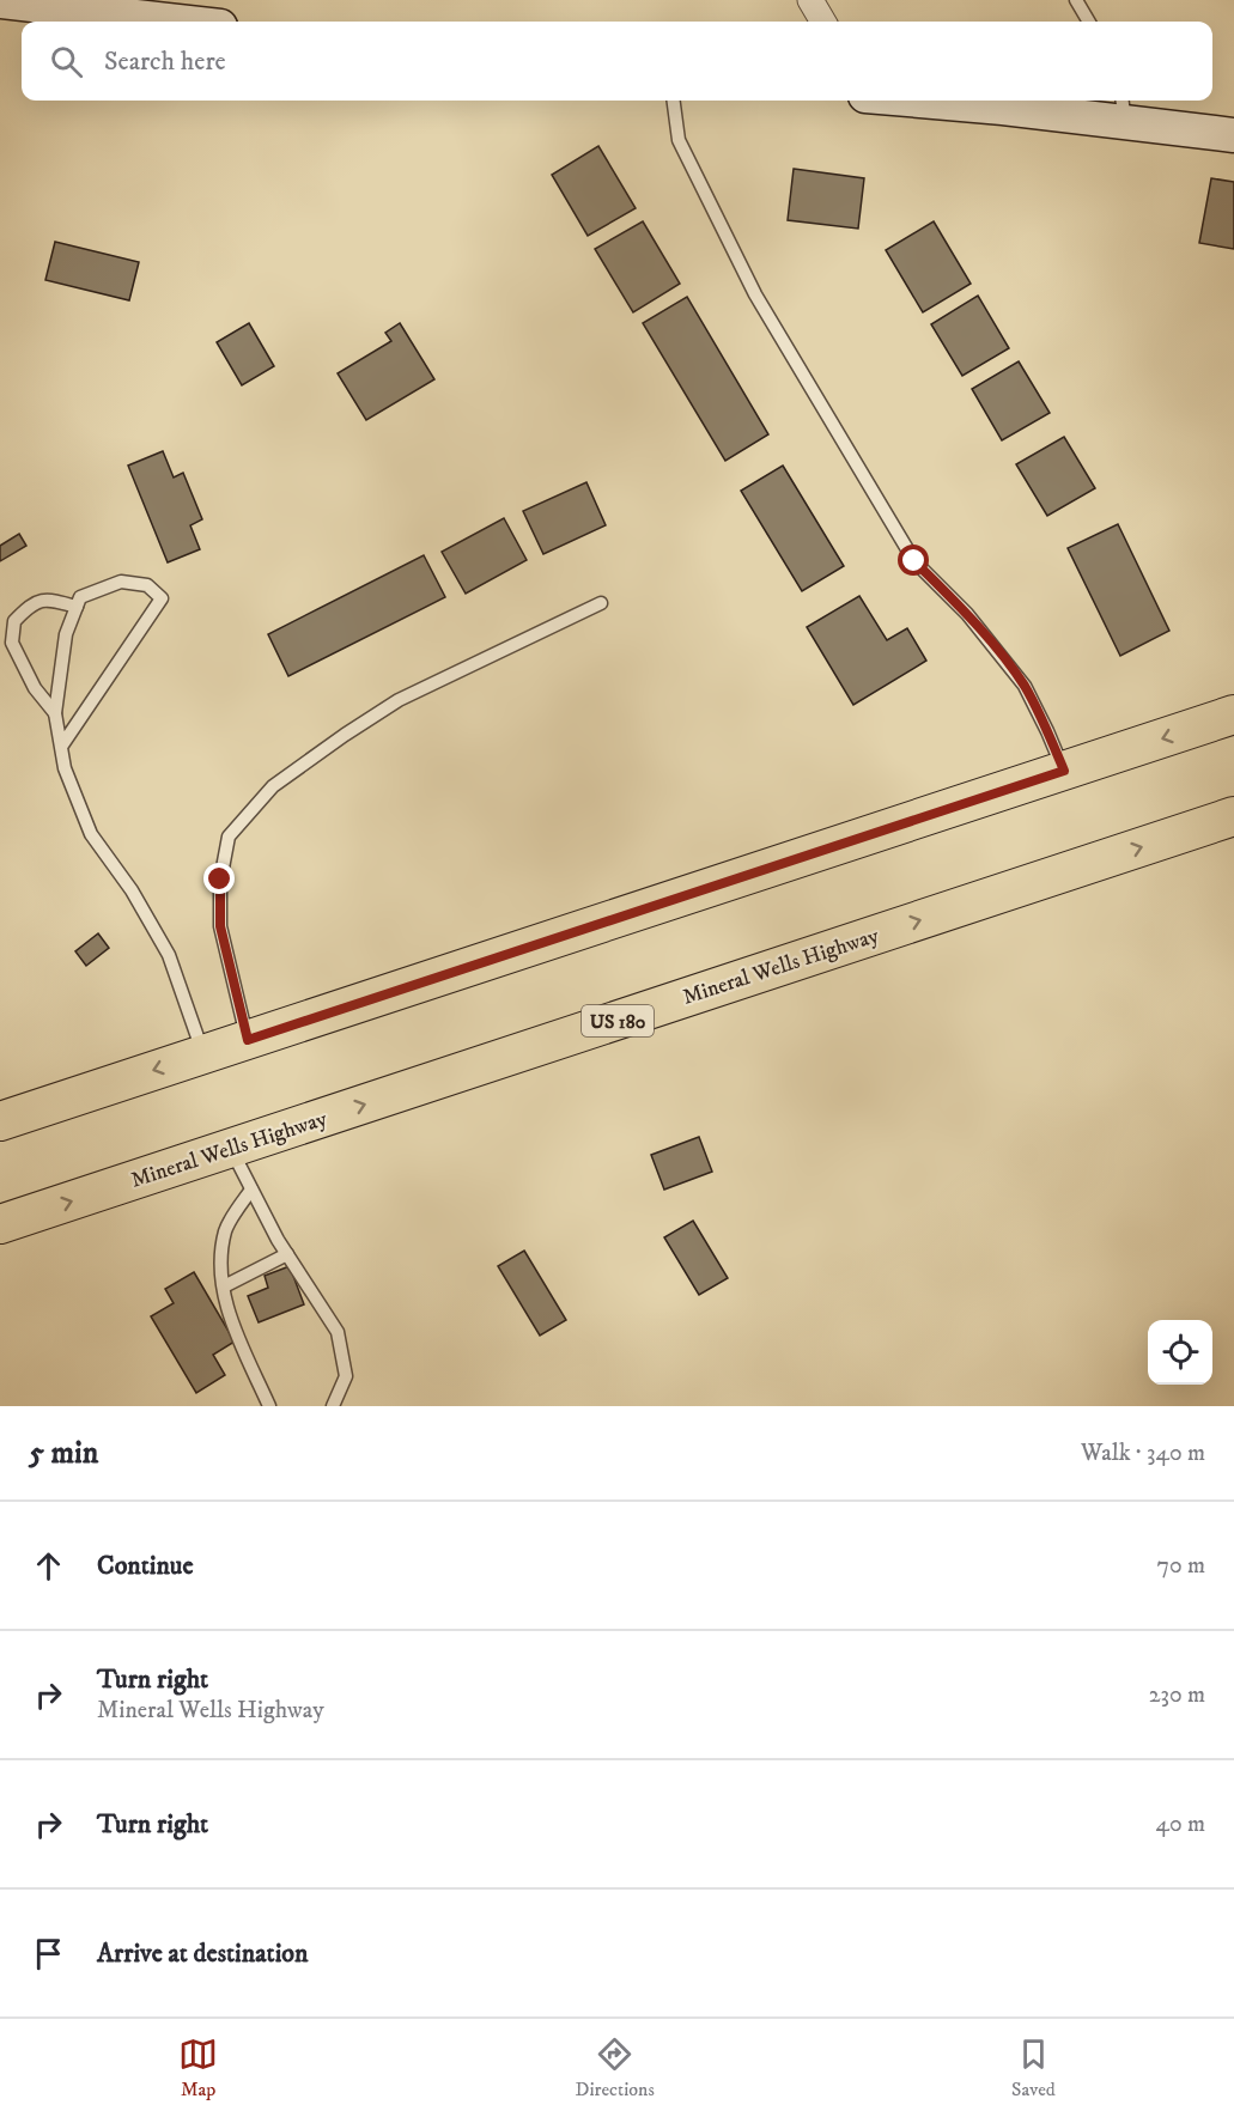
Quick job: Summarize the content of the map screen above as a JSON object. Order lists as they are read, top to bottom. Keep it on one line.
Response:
{"streets":{"main road":["Mineral Wells Highway","US 180"]},"page":{"search":"Search here","heading":["5 min","Walk · 340 m"],"list":[["Continue","70 m"],["Turn right","Mineral Wells Highway","230 m"],["Turn right","40 m"],"Arrive at destination"],"nav":["Map","Directions","Saved"]}}
